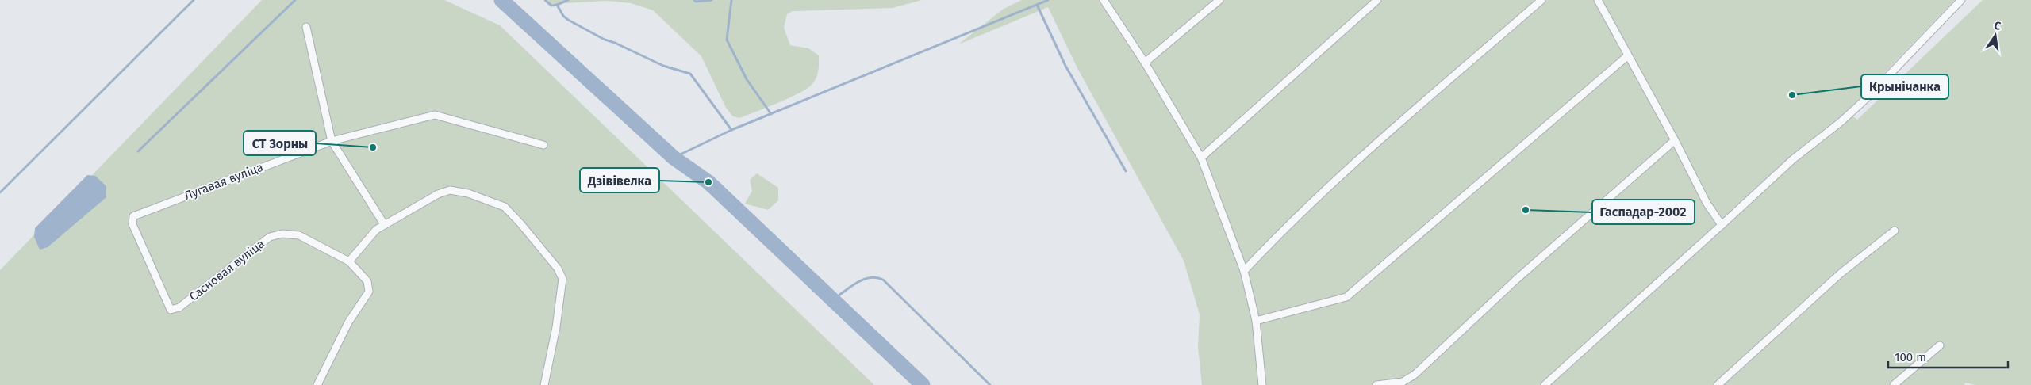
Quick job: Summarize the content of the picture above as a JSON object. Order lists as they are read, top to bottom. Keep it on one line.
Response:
{"streets":{"street":["Лугавая вуліца","Сасновая вуліца"]},"crossings":[["Лугавая вуліца","Сасновая вуліца"]],"places":["Крынічанка","СТ Зорны","Дзівівелка","Гаспадар-2002"],"scale_bar":"100 m","north":"top"}
